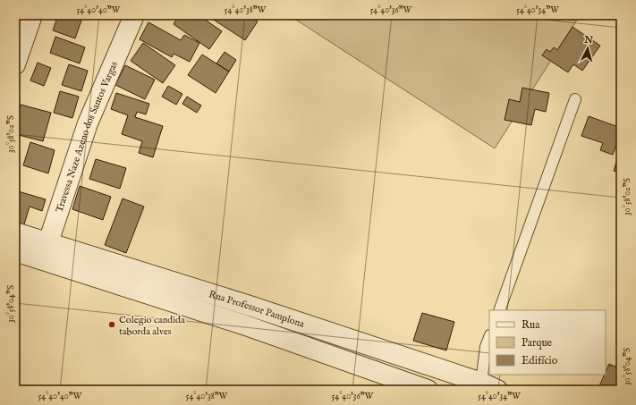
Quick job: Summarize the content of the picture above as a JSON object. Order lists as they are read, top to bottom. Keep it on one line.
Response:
{"streets":{"street":["Travessa Naze Azeno dos Santos Vargas","Rua Professor Pamplona"]},"crossings":[["Travessa Naze Azeno dos Santos Vargas","Rua Professor Pamplona"]],"places":["Colegio candida taborda alves"],"legend":["Rua","Parque","Edifício"],"north":"top","coordinates":["54°40'40\"W","54°40'38\"W","54°40'36\"W","54°40'34\"W","30°58'02\"S","30°58'04\"S"]}
